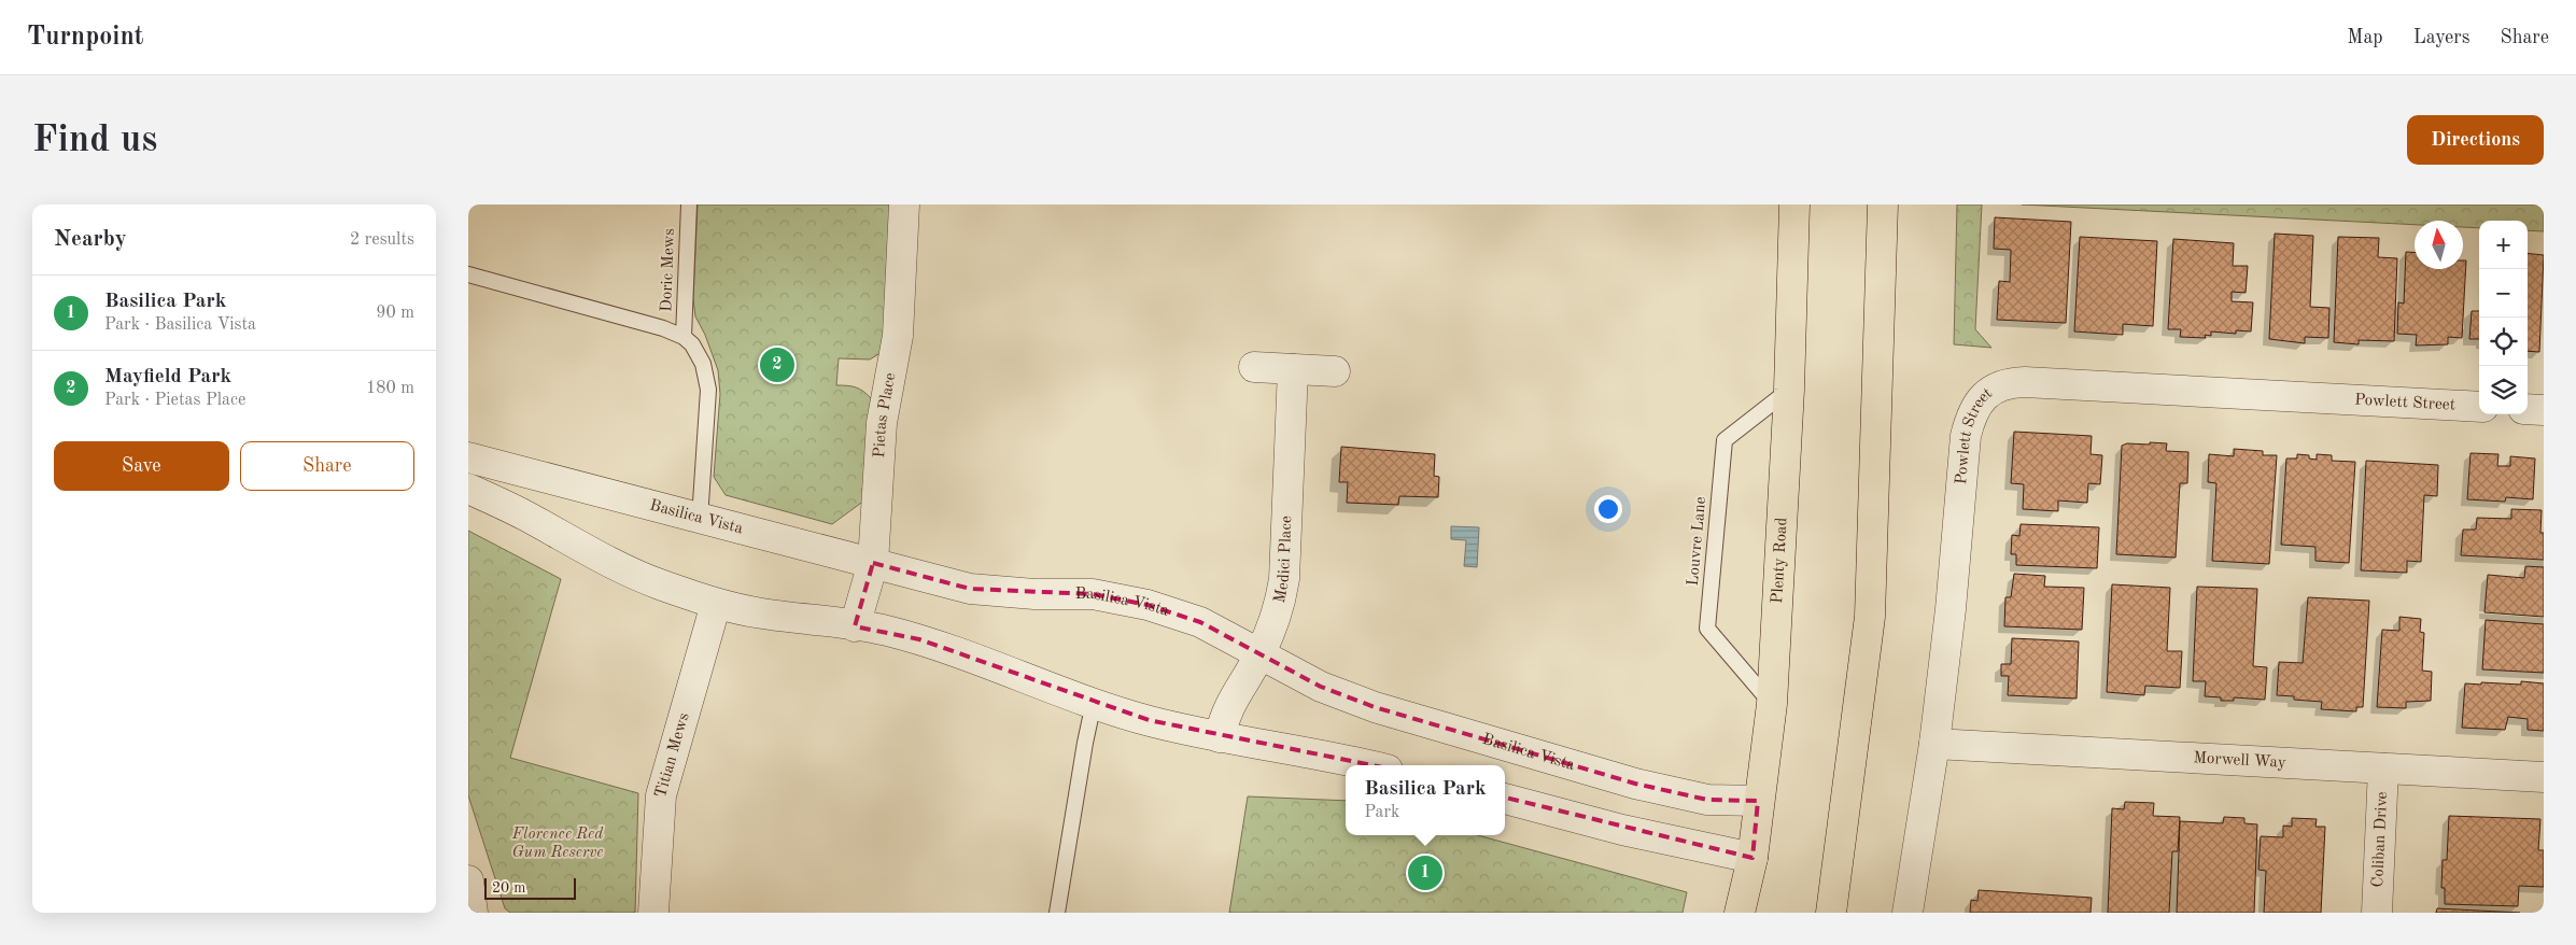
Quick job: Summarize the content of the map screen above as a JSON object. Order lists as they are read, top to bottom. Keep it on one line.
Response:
{"streets":{"highway":["Plenty Road"],"street":["Powlett Street","Pietas Place","Basilica Vista","Medici Place","Titian Mews","Morwell Way","Coliban Drive"],"lane":["Doric Mews","Louvre Lane"]},"crossings":[["Powlett Street","Morwell Way"],["Pietas Place","Basilica Vista"],["Basilica Vista","Medici Place"],["Basilica Vista","Plenty Road"],["Louvre Lane","Plenty Road"],["Morwell Way","Coliban Drive"]],"parks":["Florence Red Gum Reserve"],"scale_bar":"20 m","north":"top","page":{"header":"Turnpoint","nav":["Map","Layers","Share"],"buttons":["Directions",["Save","Share"]],"title":"Find us","heading":["Nearby","2 results"],"map_buttons":["+","−"],"list":[{"mark":"1","name":"Basilica Park","note":"Park · Basilica Vista","value":"90 m"},{"mark":"2","name":"Mayfield Park","note":"Park · Pietas Place","value":"180 m"}],"pins":["2","1"],"popup":["Basilica Park","Park"],"scale":"20 m"}}
